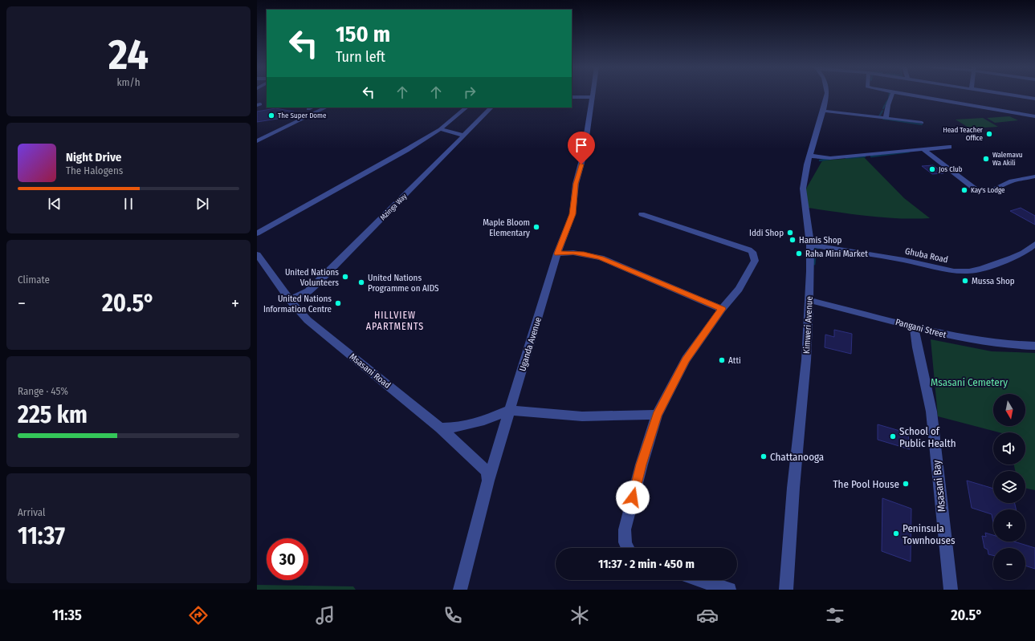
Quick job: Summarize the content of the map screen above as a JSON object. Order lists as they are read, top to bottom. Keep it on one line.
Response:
{"streets":{"street":["Mzinga Way","Ghuba Road","Kimweri Avenue","Pangani Street","Uganda Avenue","Msasani Road","Msasani Bay"]},"crossings":[["Mzinga Way","Msasani Road"],["Ghuba Road","Kimweri Avenue"],["Kimweri Avenue","Pangani Street"],["Pangani Street","Msasani Bay"],["Uganda Avenue","Msasani Road"]],"districts":["HILLVIEW APARTMENTS"],"parks":["Msasani Cemetery"],"places":["The Super Dome","Head Teacher Office","Walemavu Wa Akili","Jos Club","Kay's Lodge","Maple Bloom Elementary","Iddi Shop","Hamis Shop","Raha Mini Market","United Nations Volunteers","Mussa Shop","United Nations Programme on AIDS","United Nations Information Centre","Atti","School of Public Health","Chattanooga","The Pool House","Peninsula Townhouses"],"north":"bottom","page":{"tile":[["24","km/h"],"Climate",["Range · 45%","225 km"],["Arrival","11:37"]],"turn":["150 m","Turn left"],"song":["Night Drive","The Halogens"],"heat":["−","20.5°","+"],"map_buttons":["+","−"],"limit":"30","trip":"11:37 · 2 min · 450 m","tabs":["11:35","20.5°"]}}
